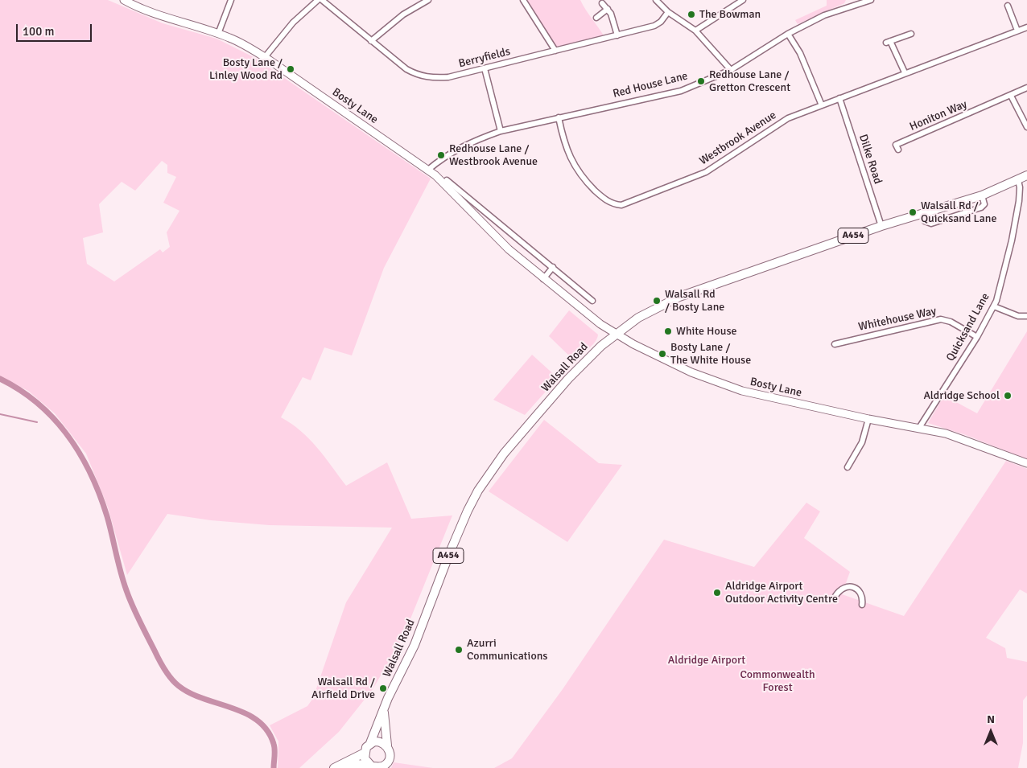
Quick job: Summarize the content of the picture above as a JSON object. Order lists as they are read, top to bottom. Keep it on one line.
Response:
{"streets":{"main road":["Bosty Lane","A454","Walsall Road"],"street":["Berryfields","Red House Lane","Honiton Way","Westbrook Avenue","Dilke Road","Whitehouse Way","Quicksand Lane"]},"crossings":[["Red House Lane","Bosty Lane"],["Red House Lane","Westbrook Avenue"],["Bosty Lane","Quicksand Lane"],["Bosty Lane","Walsall Road"],["Westbrook Avenue","Dilke Road"],["Dilke Road","Walsall Road"],["Whitehouse Way","Quicksand Lane"],["Quicksand Lane","Walsall Road"]],"parks":["Aldridge Airport","Commonwealth Forest"],"places":["The Bowman","Bosty Lane / Linley Wood Rd","Redhouse Lane / Gretton Crescent","Redhouse Lane / Westbrook Avenue","Walsall Rd / Quicksand Lane","Walsall Rd / Bosty Lane","White House","Bosty Lane / The White House","Aldridge School","Aldridge Airport Outdoor Activity Centre","Azurri Communications","Walsall Rd / Airfield Drive"],"scale_bar":"100 m","north":"top"}
